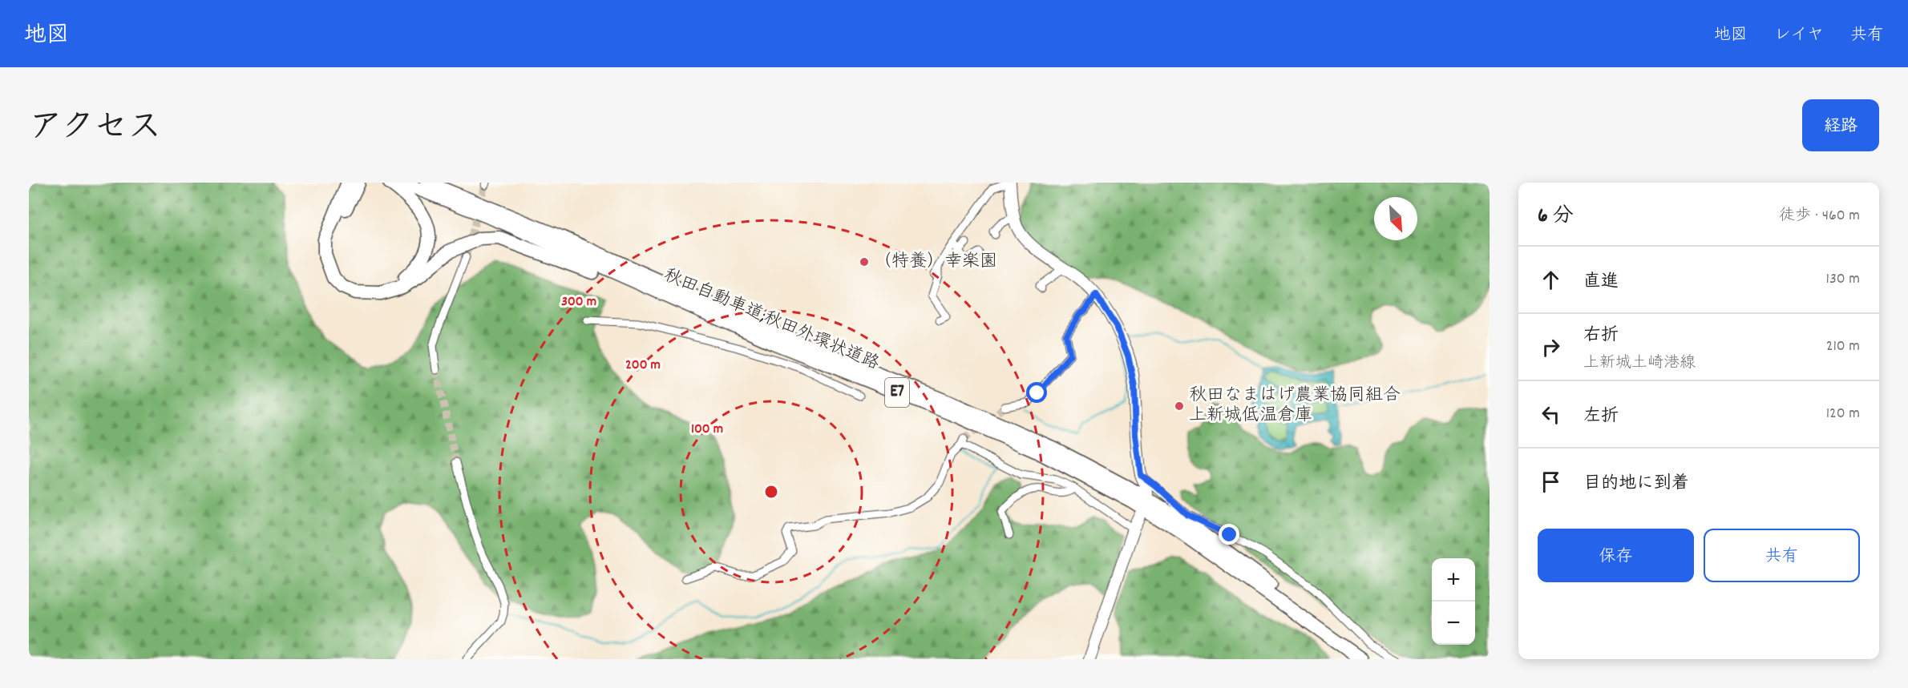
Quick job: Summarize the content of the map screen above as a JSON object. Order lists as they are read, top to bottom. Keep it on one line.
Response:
{"streets":{"highway":["秋田自動車道;秋田外環状道路","E7"]},"places":["（特養）幸楽園","秋田なまはげ農業協同組合 上新城低温倉庫"],"north":"bottom right","page":{"header":"地図","nav":["地図","レイヤ","共有"],"title":"アクセス","buttons":["経路",["保存","共有"]],"heading":["6 分","徒歩 · 460 m"],"list":[["直進","130 m"],["右折","上新城土崎港線","210 m"],["左折","120 m"],"目的地に到着"],"map_buttons":["+","−"]},"rings":["300 m","200 m","100 m"]}
